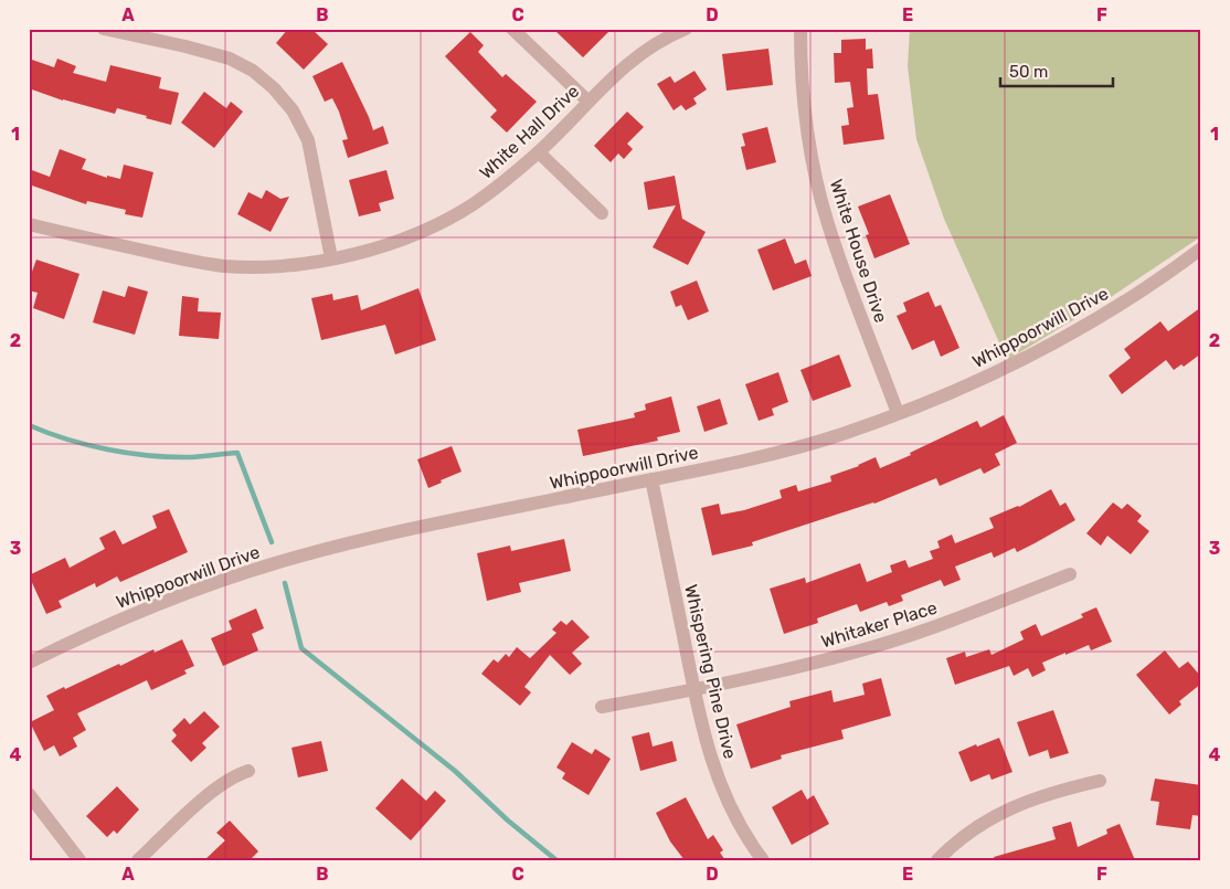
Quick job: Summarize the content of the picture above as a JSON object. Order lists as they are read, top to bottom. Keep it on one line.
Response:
{"streets":{"street":["White Hall Drive","White House Drive","Whippoorwill Drive","Whitaker Place","Whispering Pine Drive"]},"crossings":[["White House Drive","Whippoorwill Drive"],["Whippoorwill Drive","Whispering Pine Drive"],["Whitaker Place","Whispering Pine Drive"]],"scale_bar":"50 m","grid":{"columns":["A","B","C","D","E","F"],"rows":["1","2","3","4"]}}
